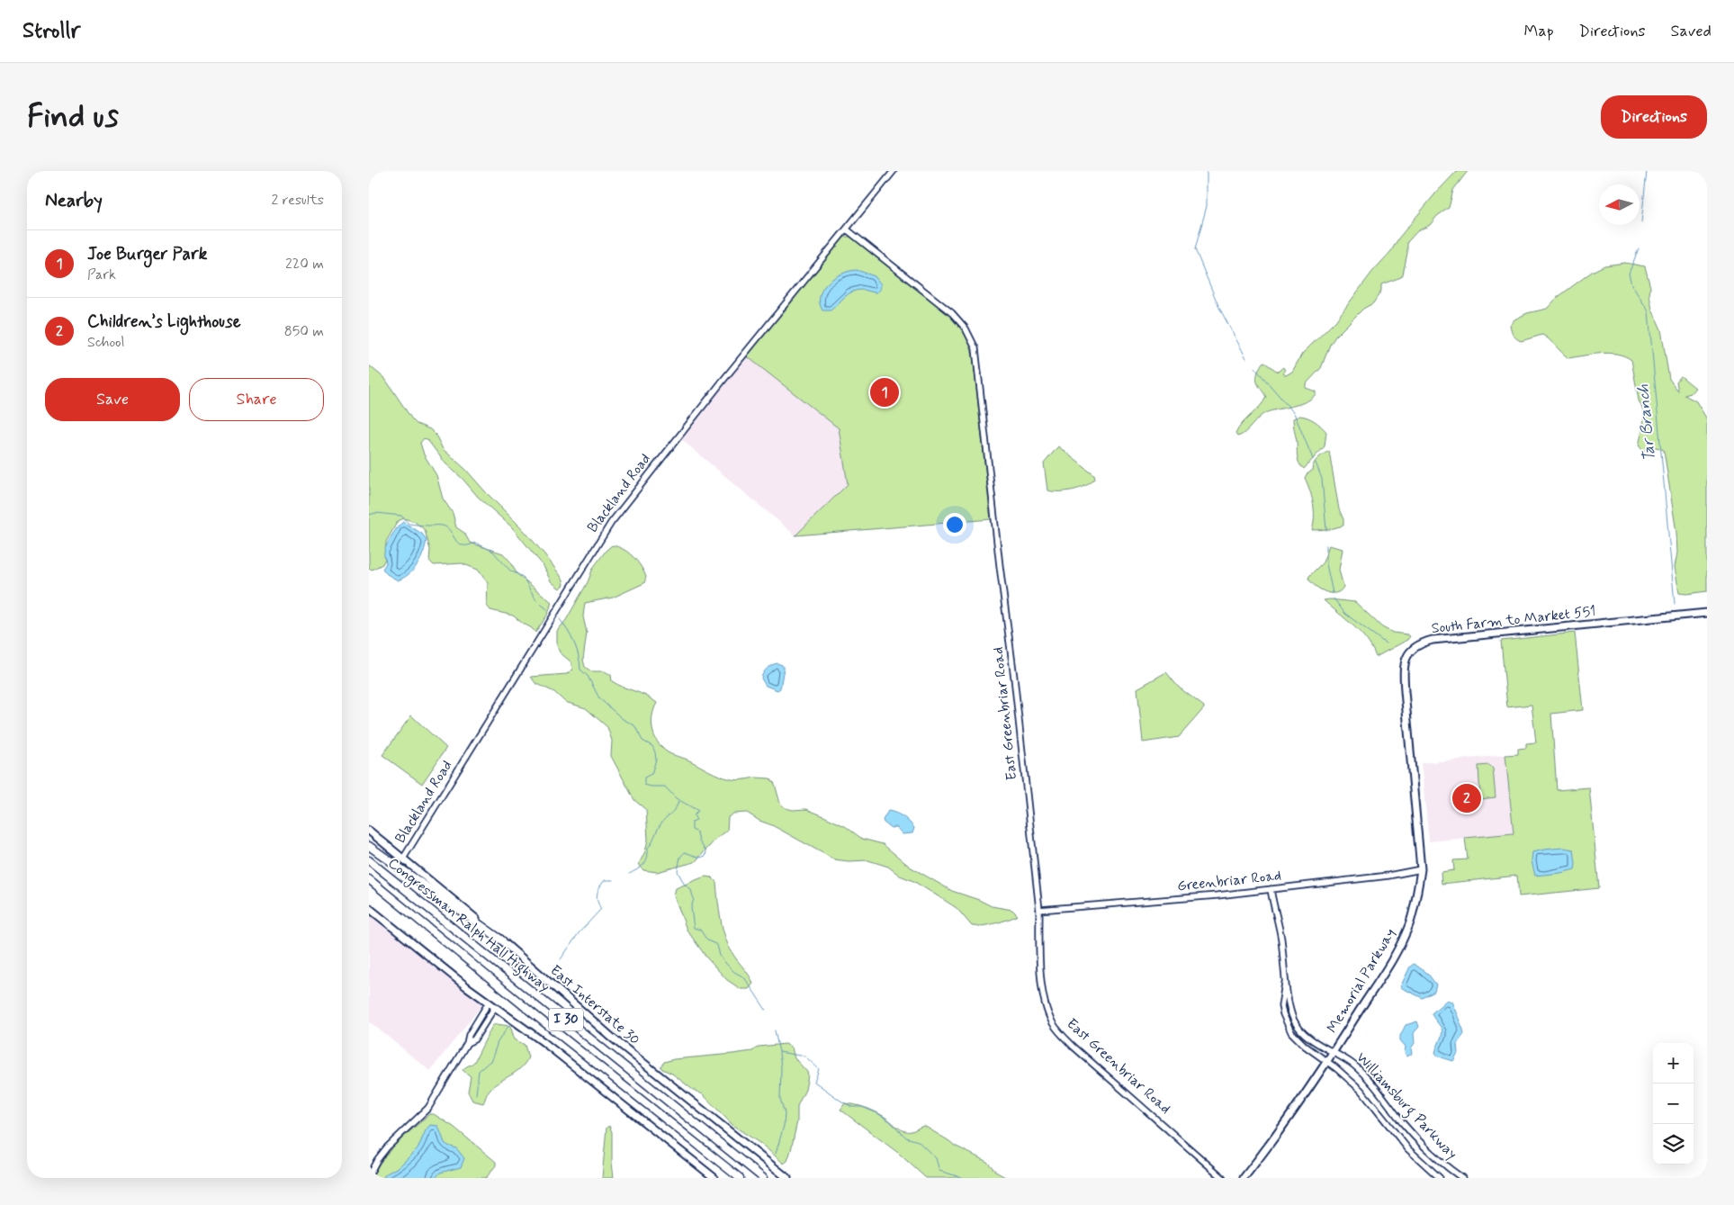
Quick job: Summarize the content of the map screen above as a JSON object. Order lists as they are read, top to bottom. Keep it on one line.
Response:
{"streets":{"highway":["Congressman Ralph Hall Highway","I 30"],"main road":["South Farm to Market 551","Memorial Parkway","East Interstate 30"],"street":["Blackland Road","East Greenbriar Road","Greenbriar Road","Williamsburg Parkway"]},"crossings":[["Blackland Road","East Greenbriar Road"],["Blackland Road","East Interstate 30"],["South Farm to Market 551","Greenbriar Road"],["South Farm to Market 551","Memorial Parkway"],["East Greenbriar Road","Greenbriar Road"],["Greenbriar Road","Memorial Parkway"],["Memorial Parkway","Williamsburg Parkway"]],"water":["Tar Branch"],"north":"left","page":{"header":"Strollr","nav":["Map","Directions","Saved"],"buttons":["Directions",["Save","Share"]],"title":"Find us","heading":["Nearby","2 results"],"list":[{"mark":"1","name":"Joe Burger Park","note":"Park","value":"220 m"},{"mark":"2","name":"Children’s Lighthouse","note":"School","value":"850 m"}],"pins":["1","2"],"map_buttons":["+","−"]}}
